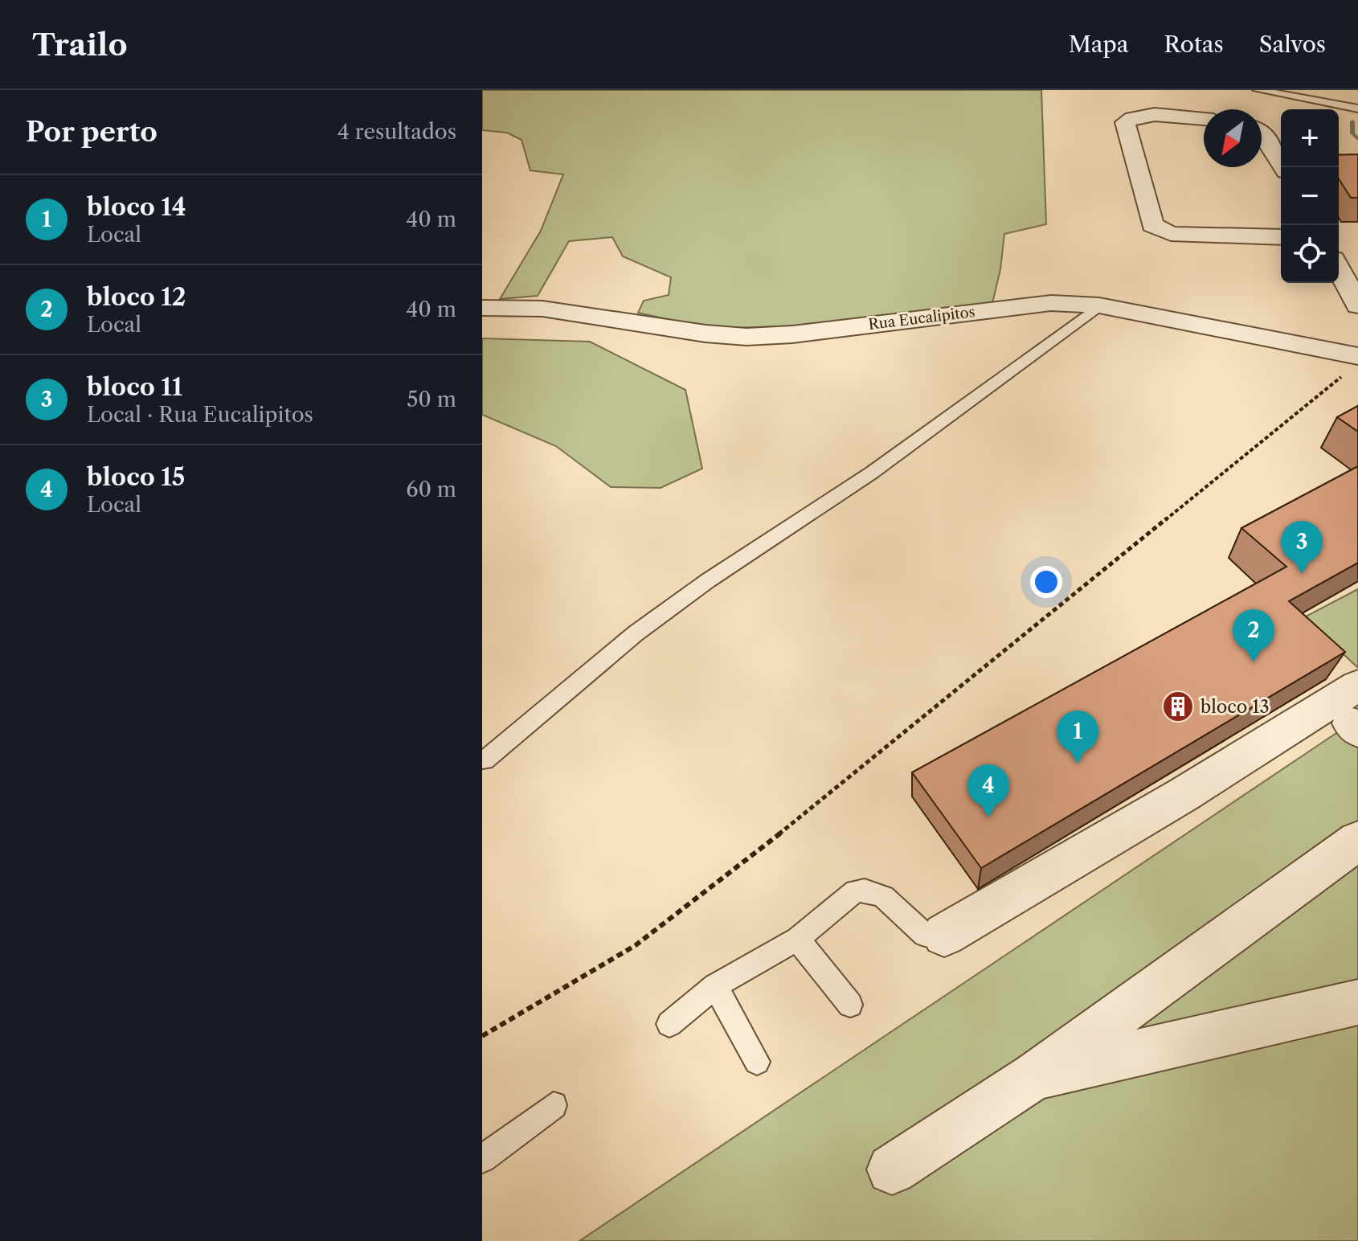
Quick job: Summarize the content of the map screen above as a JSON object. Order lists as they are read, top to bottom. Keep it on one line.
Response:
{"streets":{"street":["Rua Eucalipitos"]},"places":{"building":["bloco 13"]},"north":"bottom left","page":{"header":"Trailo","nav":["Mapa","Rotas","Salvos"],"heading":["Por perto","4 resultados"],"map_buttons":["+","−"],"list":[{"mark":"1","name":"bloco 14","note":"Local","value":"40 m"},{"mark":"2","name":"bloco 12","note":"Local","value":"40 m"},{"mark":"3","name":"bloco 11","note":"Local · Rua Eucalipitos","value":"50 m"},{"mark":"4","name":"bloco 15","note":"Local","value":"60 m"}],"pins":["3","2","1","4"]}}
